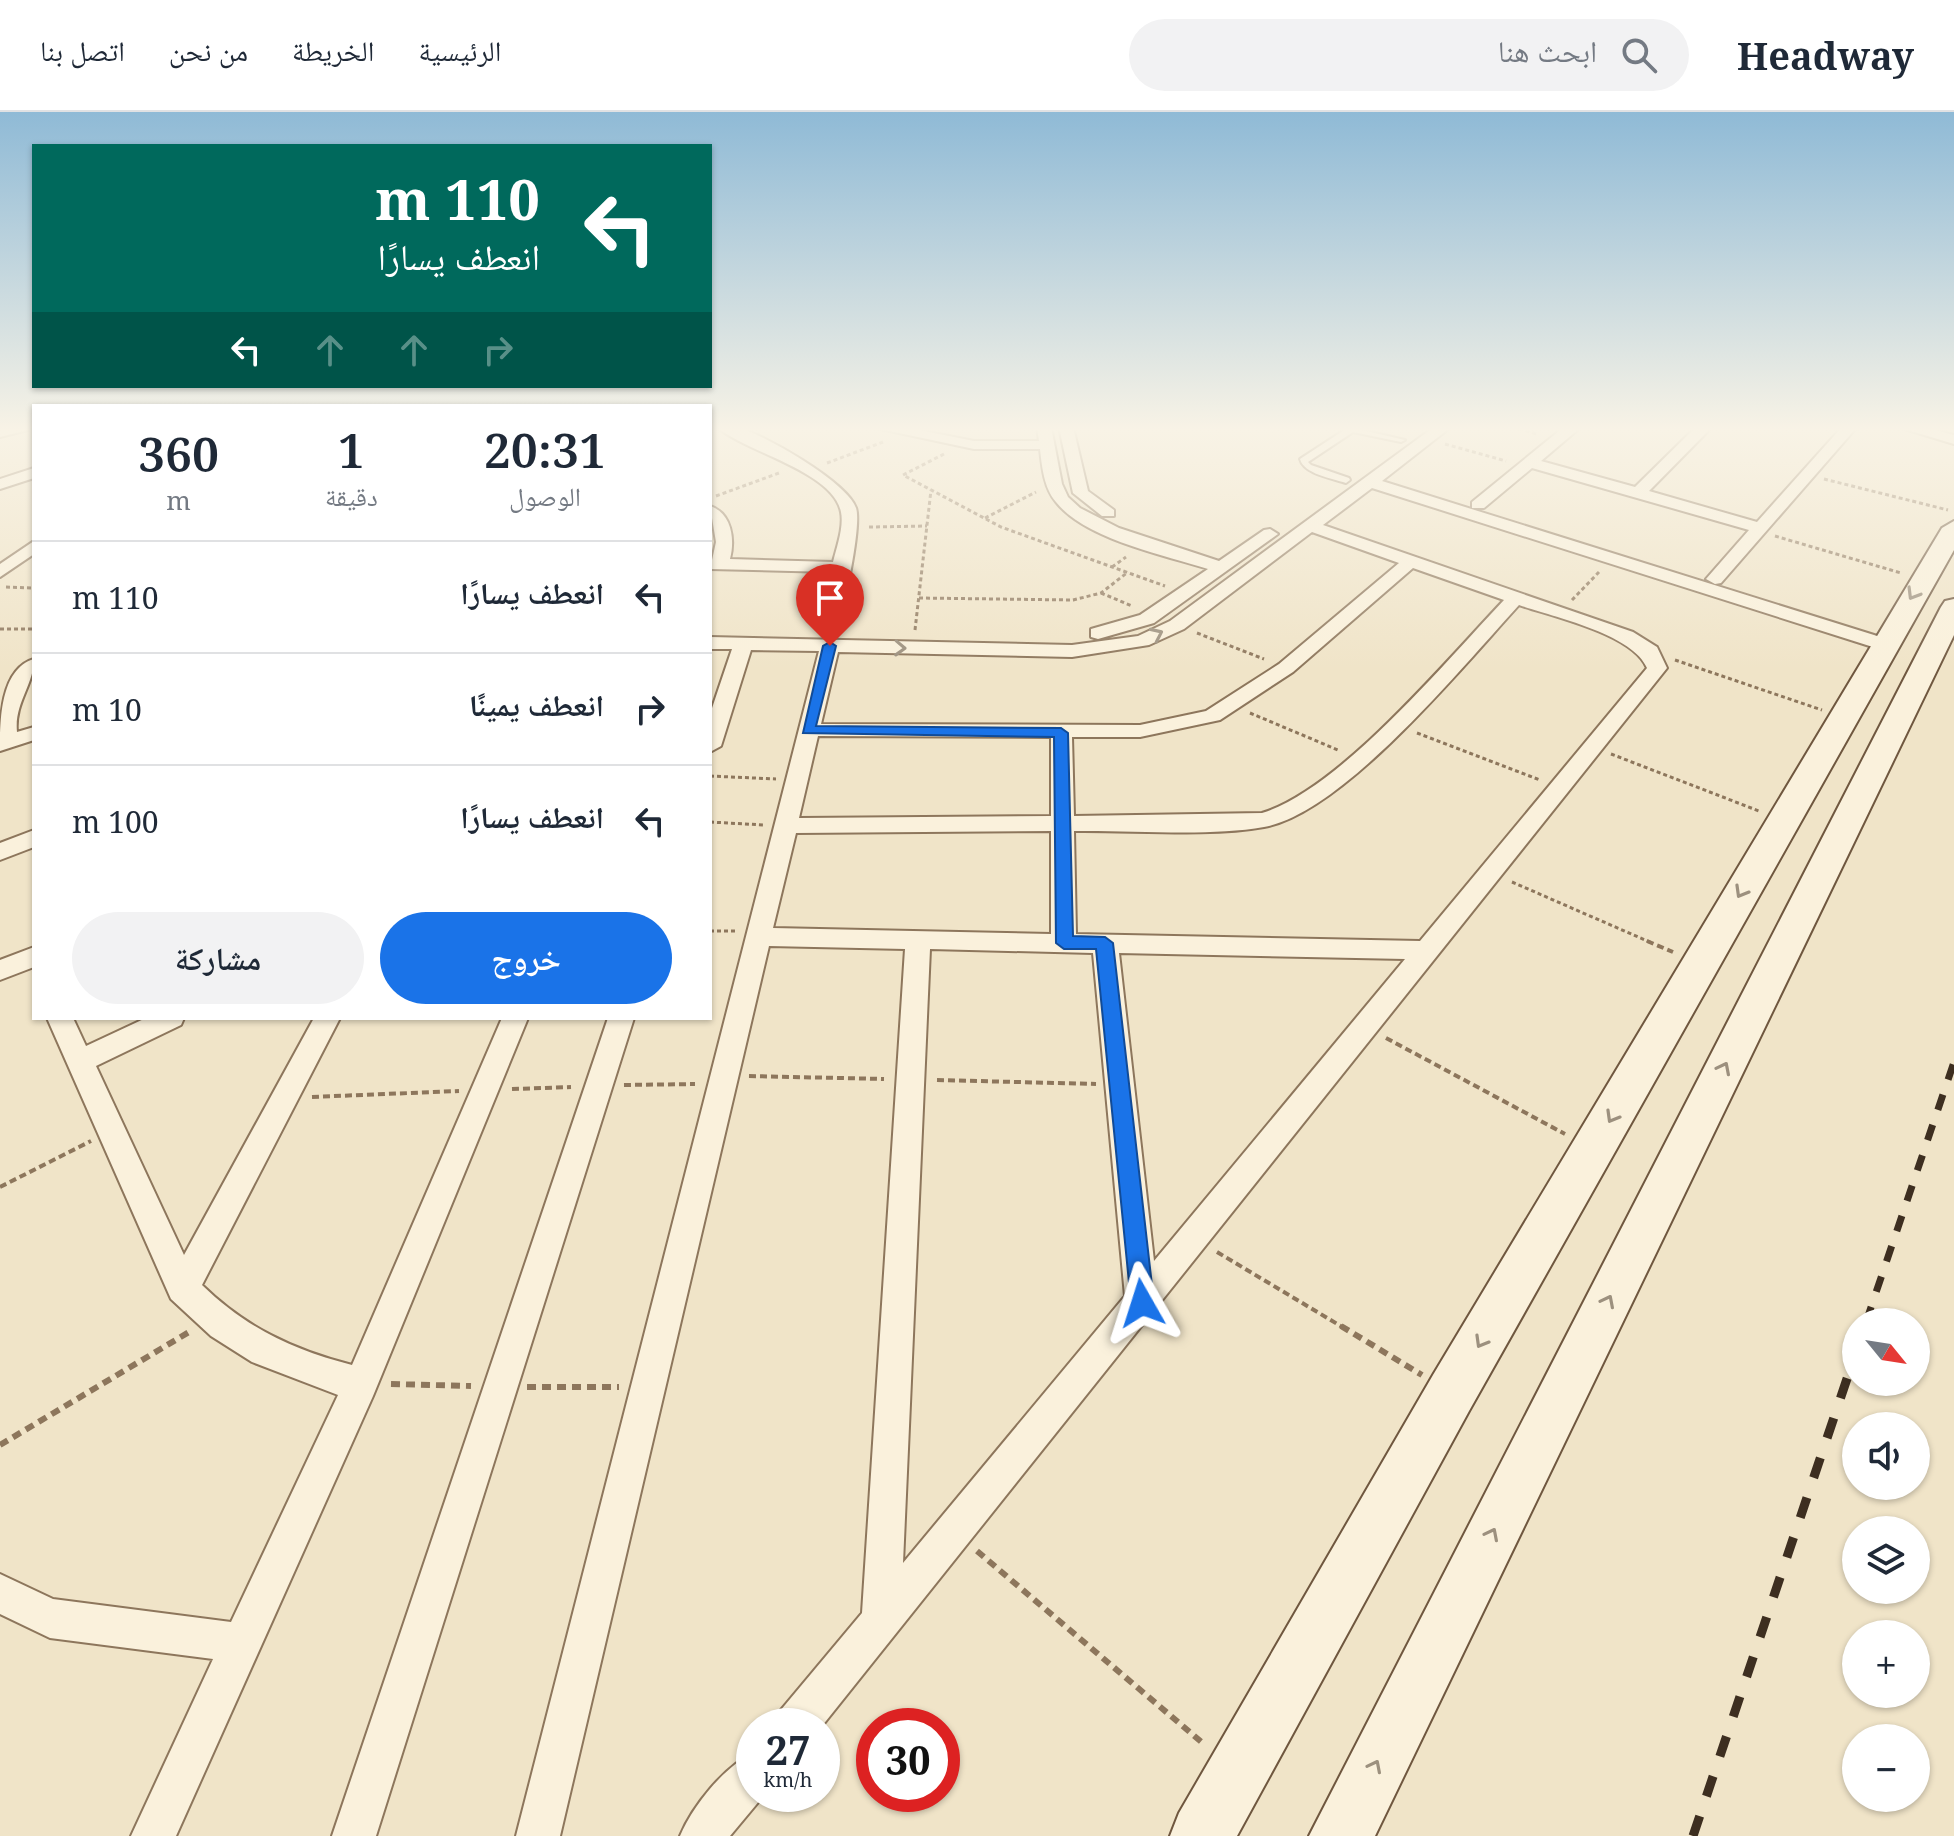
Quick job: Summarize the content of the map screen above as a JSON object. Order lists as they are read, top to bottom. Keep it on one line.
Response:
{"north":"bottom right","page":{"header":"Headway","search":"ابحث هنا","nav":["الرئيسية","الخريطة","من نحن","اتصل بنا"],"turn":["110 m","انعطف يسارًا"],"eta":["20:31","الوصول","1","دقيقة","360","m"],"list":[{"name":"انعطف يسارًا","value":"110 m"},{"name":"انعطف يمينًا","value":"10 m"},{"name":"انعطف يسارًا","value":"100 m"}],"buttons":["خروج","مشاركة"],"map_buttons":["+","−"],"speed":"27 km/h","limit":"30"}}
